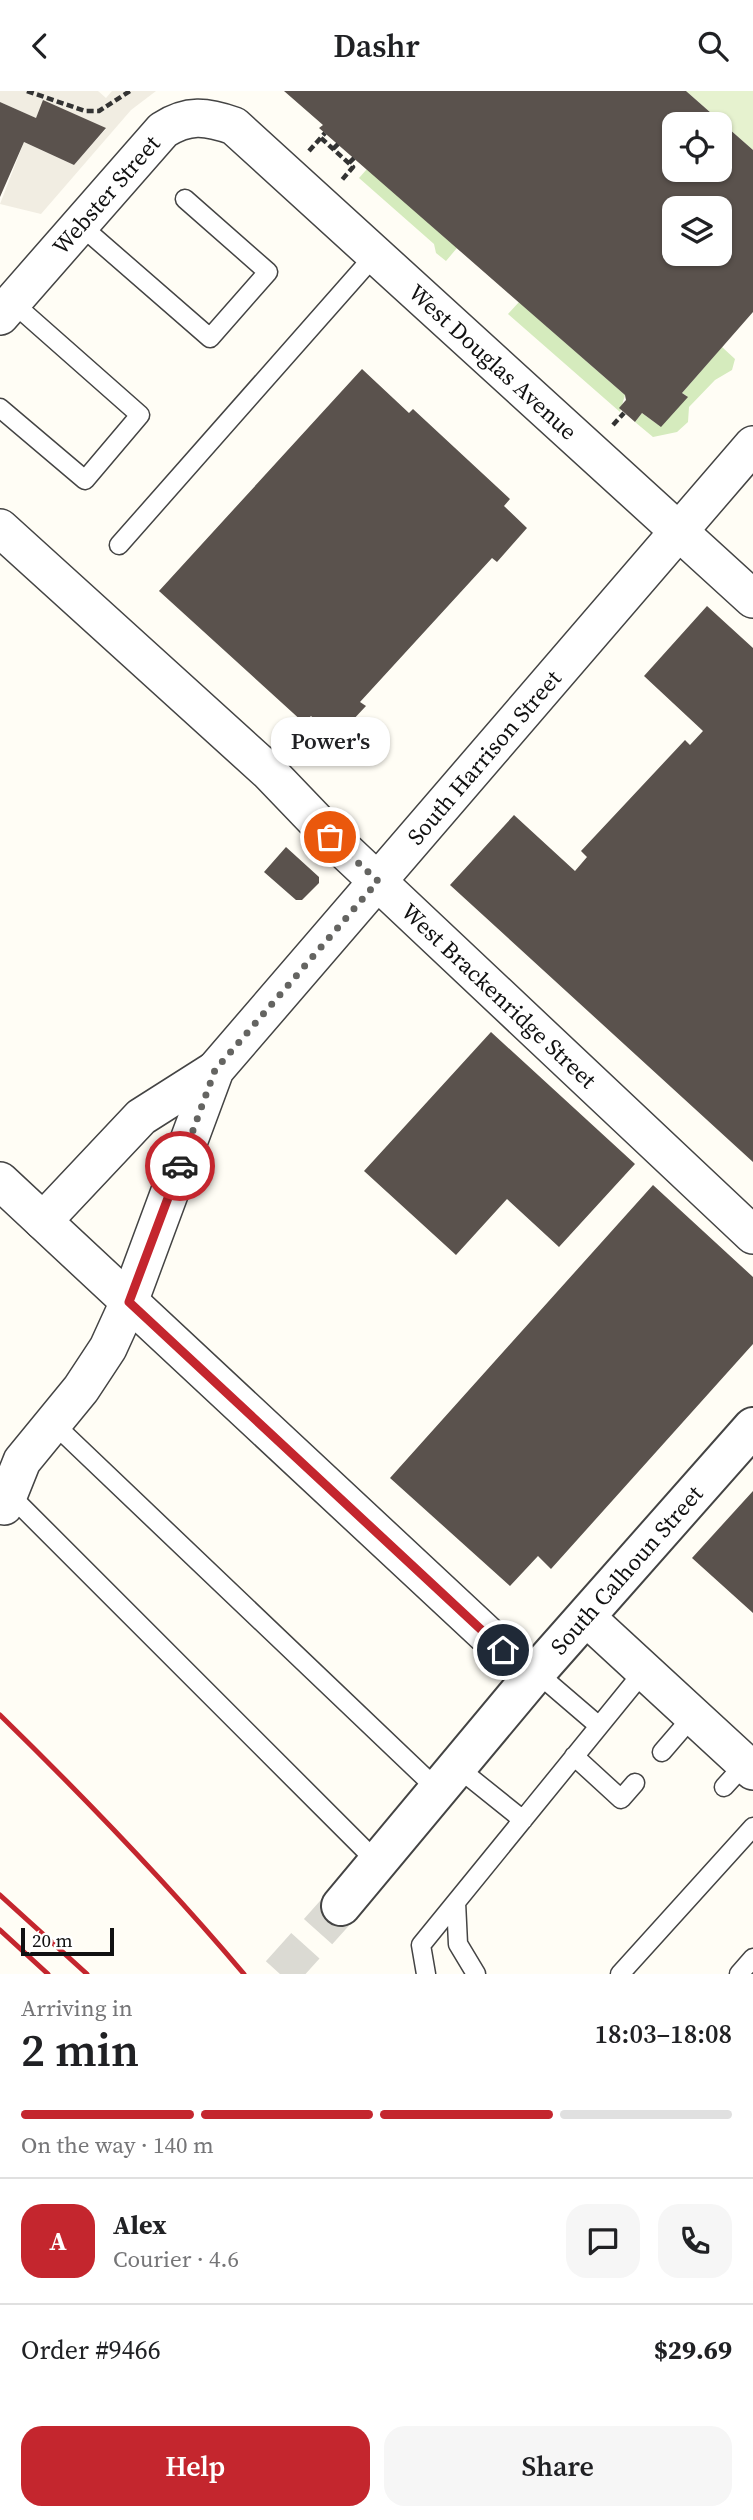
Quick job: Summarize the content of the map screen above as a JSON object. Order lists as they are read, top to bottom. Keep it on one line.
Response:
{"streets":{"street":["Webster Street","West Douglas Avenue","South Harrison Street","West Brackenridge Street","South Calhoun Street"]},"crossings":[["Webster Street","West Douglas Avenue"],["West Douglas Avenue","South Harrison Street"],["South Harrison Street","West Brackenridge Street"]],"places":["Power's"],"scale_bar":"20 m","page":{"header":"Dashr","bubble":"Power's","scale":"20 m","heading":["2 min","Arriving in","18:03–18:08"],"panel":["Alex","Courier · 4.6","Order #9466","$29.69"],"bar":"On the way · 140 m","round":"A","buttons":["Help","Share"]}}
